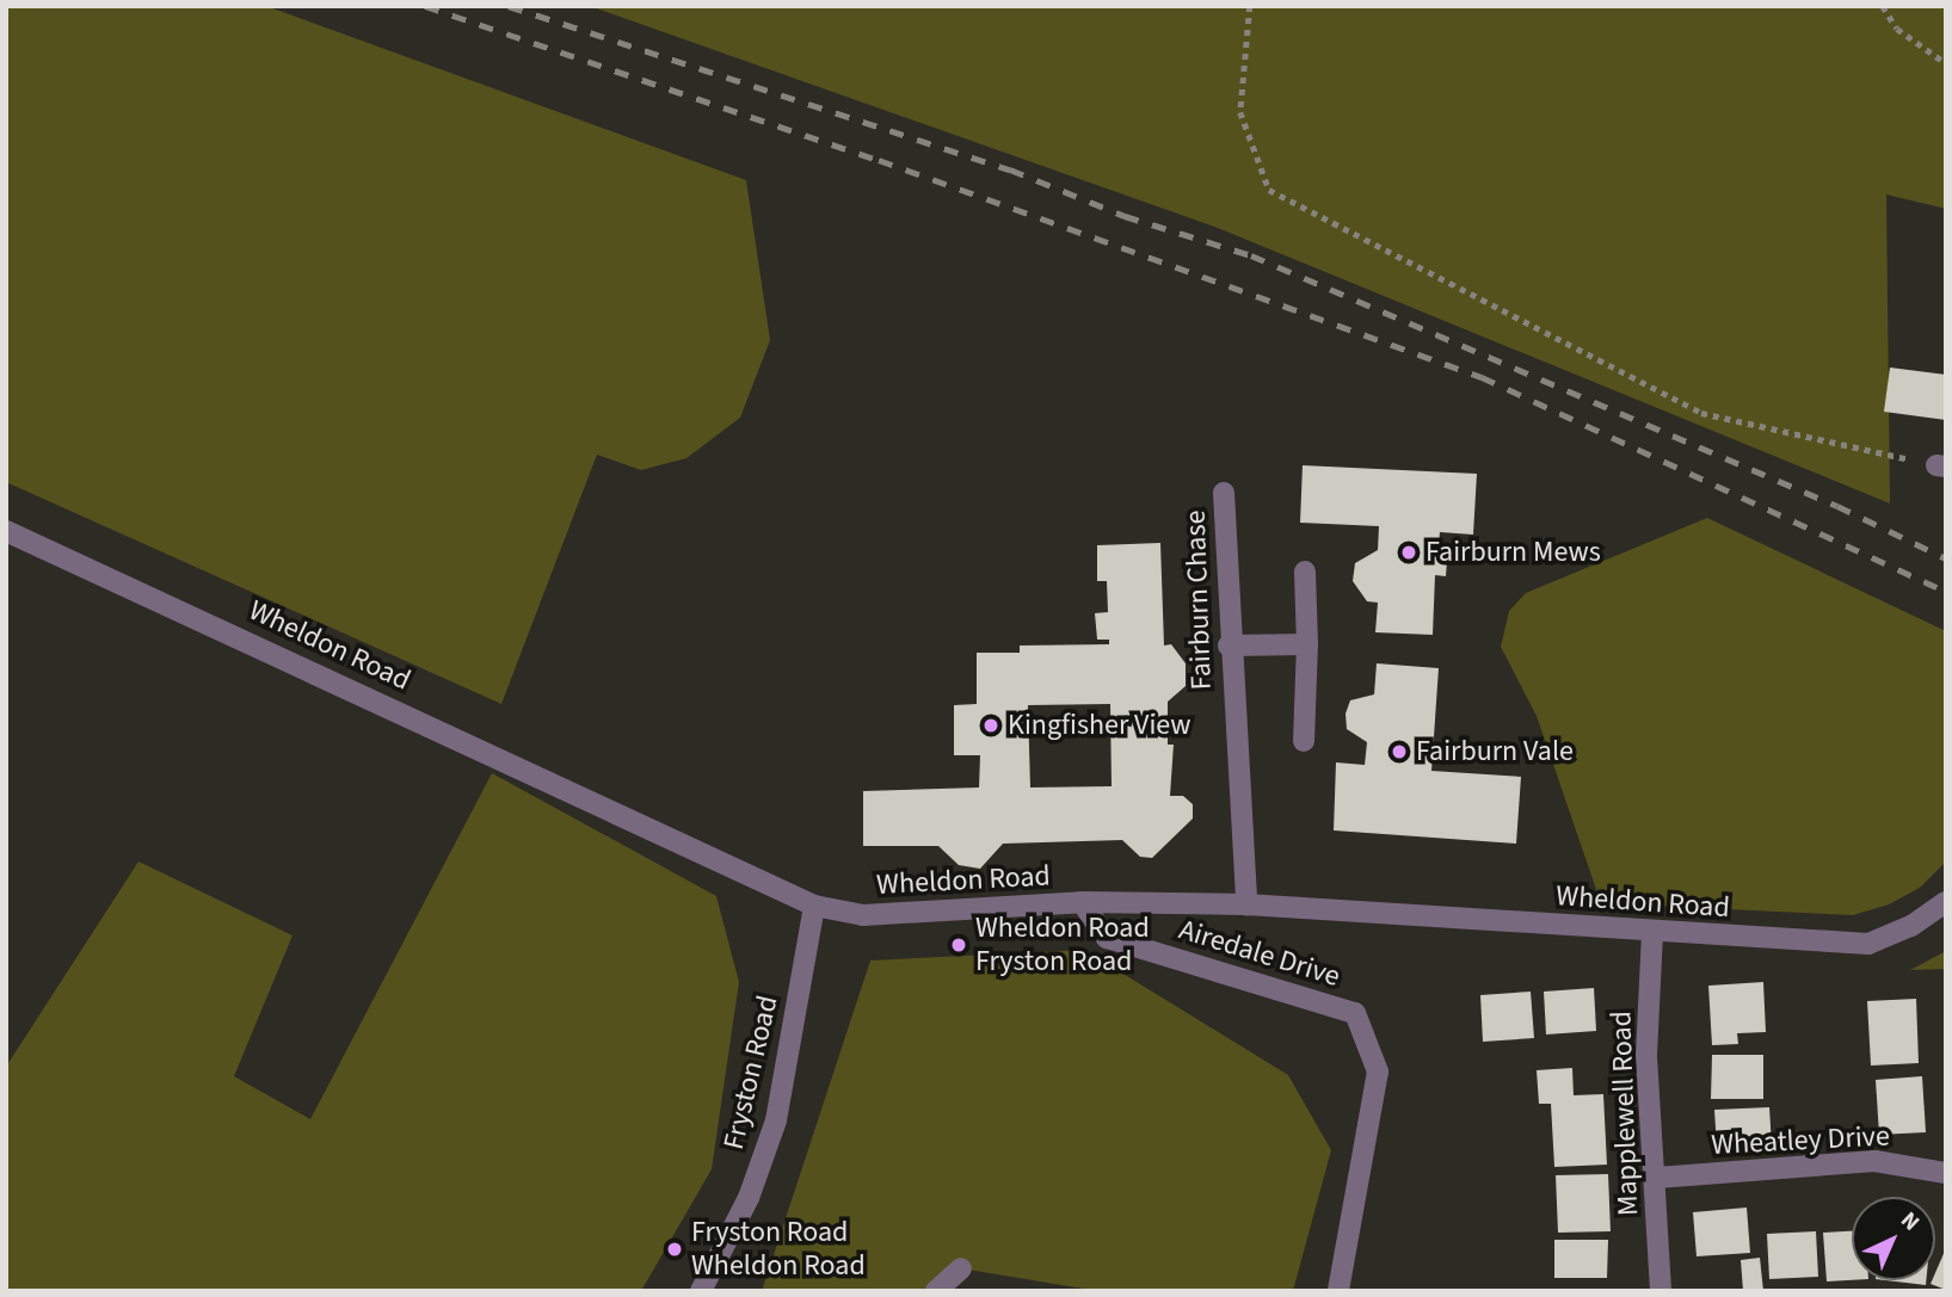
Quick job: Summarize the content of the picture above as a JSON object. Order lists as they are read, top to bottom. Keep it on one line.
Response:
{"streets":{"street":["Fairburn Chase","Wheldon Road","Airedale Drive","Fryston Road","Mapplewell Road","Wheatley Drive"]},"crossings":[["Fairburn Chase","Wheldon Road"],["Wheldon Road","Airedale Drive"],["Wheldon Road","Fryston Road"],["Wheldon Road","Mapplewell Road"],["Mapplewell Road","Wheatley Drive"]],"places":["Fairburn Mews","Kingfisher View","Fairburn Vale","Wheldon Road Fryston Road","Fryston Road Wheldon Road"],"north":"top right"}
